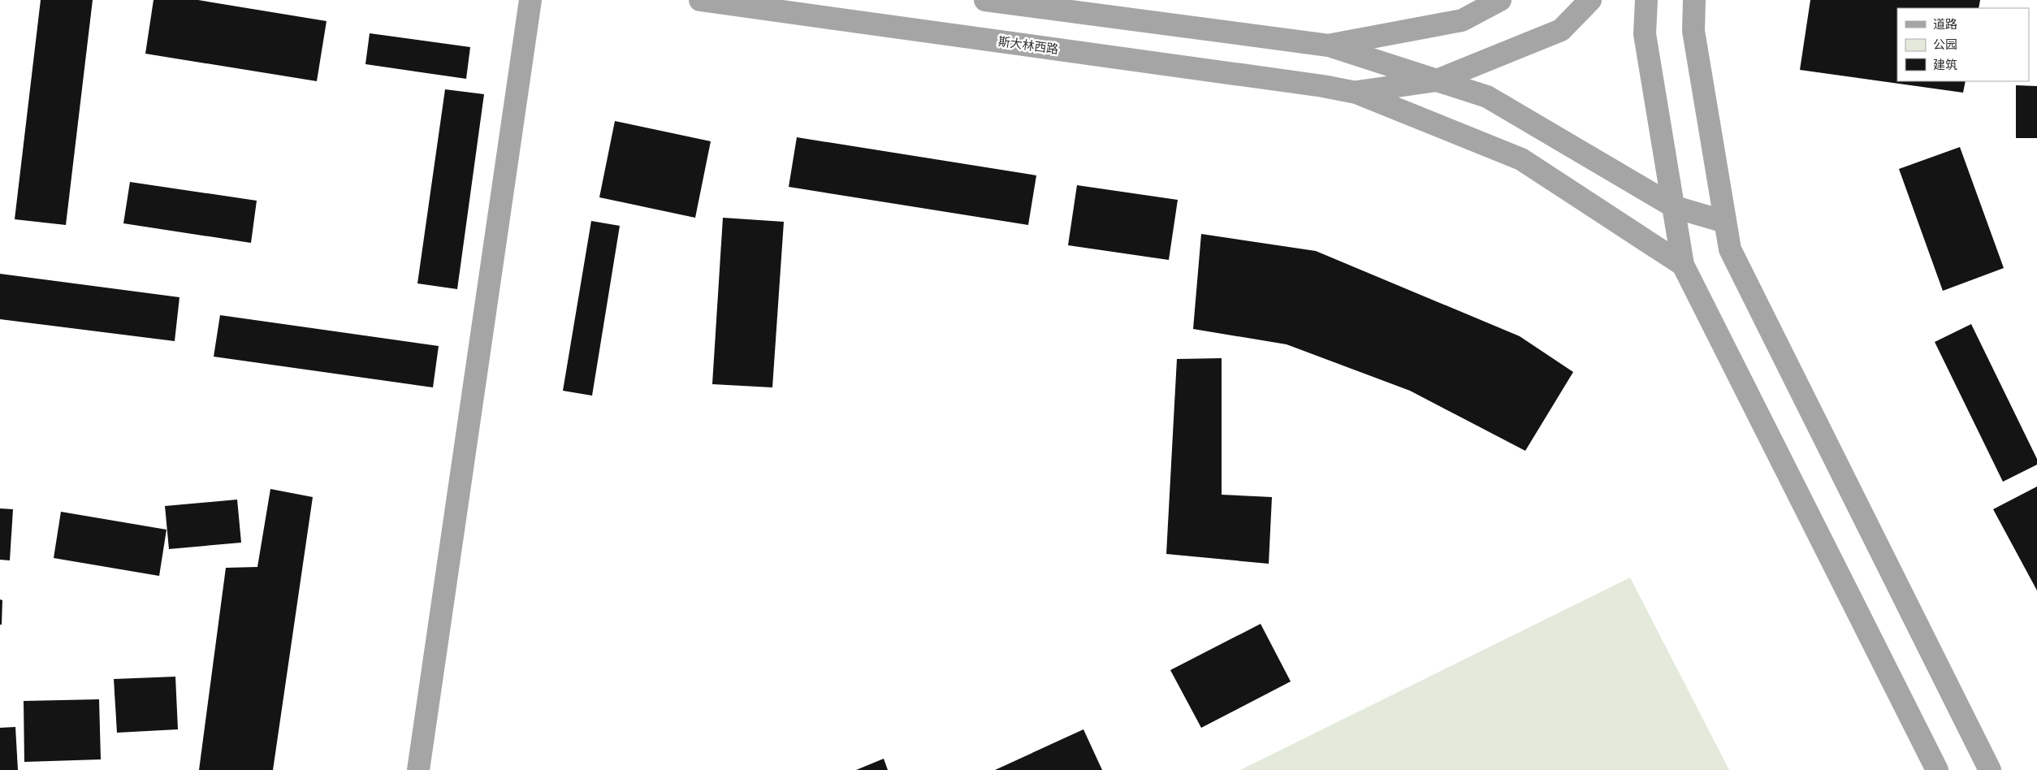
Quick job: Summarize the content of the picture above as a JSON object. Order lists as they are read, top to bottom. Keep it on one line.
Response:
{"streets":{"main road":["斯大林西路"]},"legend":["道路","公园","建筑"]}
